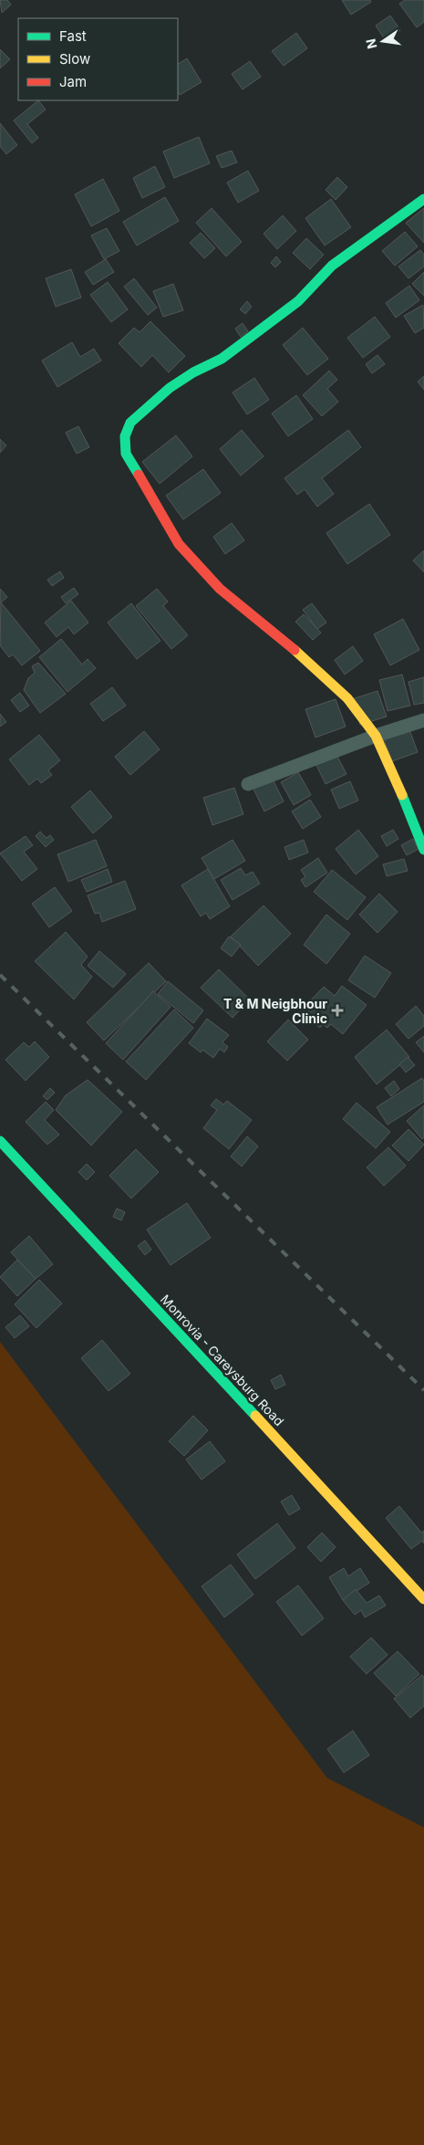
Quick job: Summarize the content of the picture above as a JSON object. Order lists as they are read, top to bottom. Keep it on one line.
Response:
{"streets":{"street":["Monrovia - Careysburg Road"]},"places":{"health":["T & M Neigbhour Clinic"]},"legend":["Fast","Slow","Jam"],"north":"left"}
